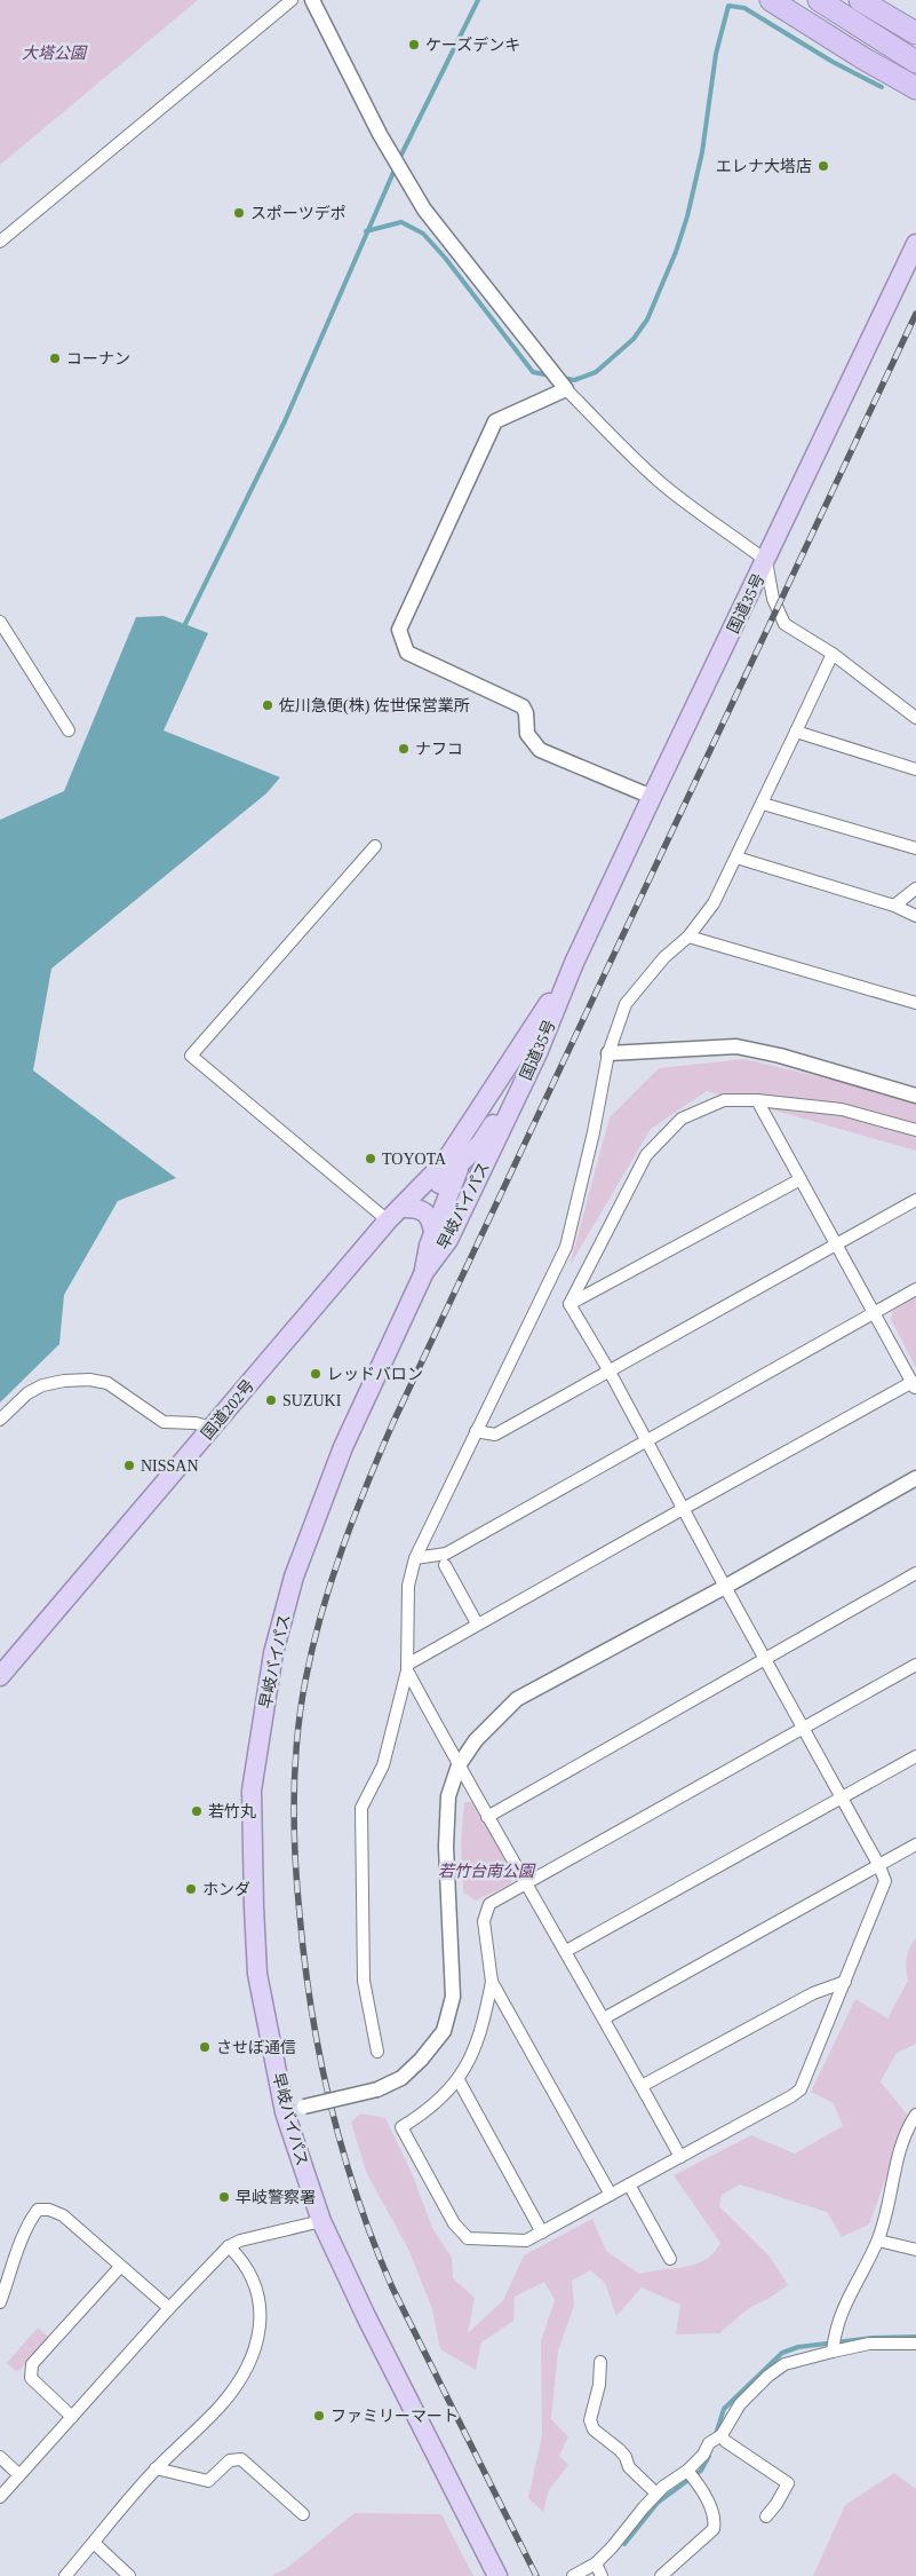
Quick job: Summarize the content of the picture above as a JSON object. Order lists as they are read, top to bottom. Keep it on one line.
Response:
{"streets":{"highway":["国道35号","早岐バイパス","国道202号"]},"crossings":[["国道35号","早岐バイパス"],["国道35号","国道202号"],["早岐バイパス","国道202号"]],"parks":["大塔公園","若竹台南公園"],"places":["ケーズデンキ","エレナ大塔店","スポーツデポ","コーナン","佐川急便(株) 佐世保営業所","ナフコ","TOYOTA","レッドバロン","SUZUKI","NISSAN","若竹丸","ホンダ","させぼ通信","早岐警察署","ファミリーマート"]}
